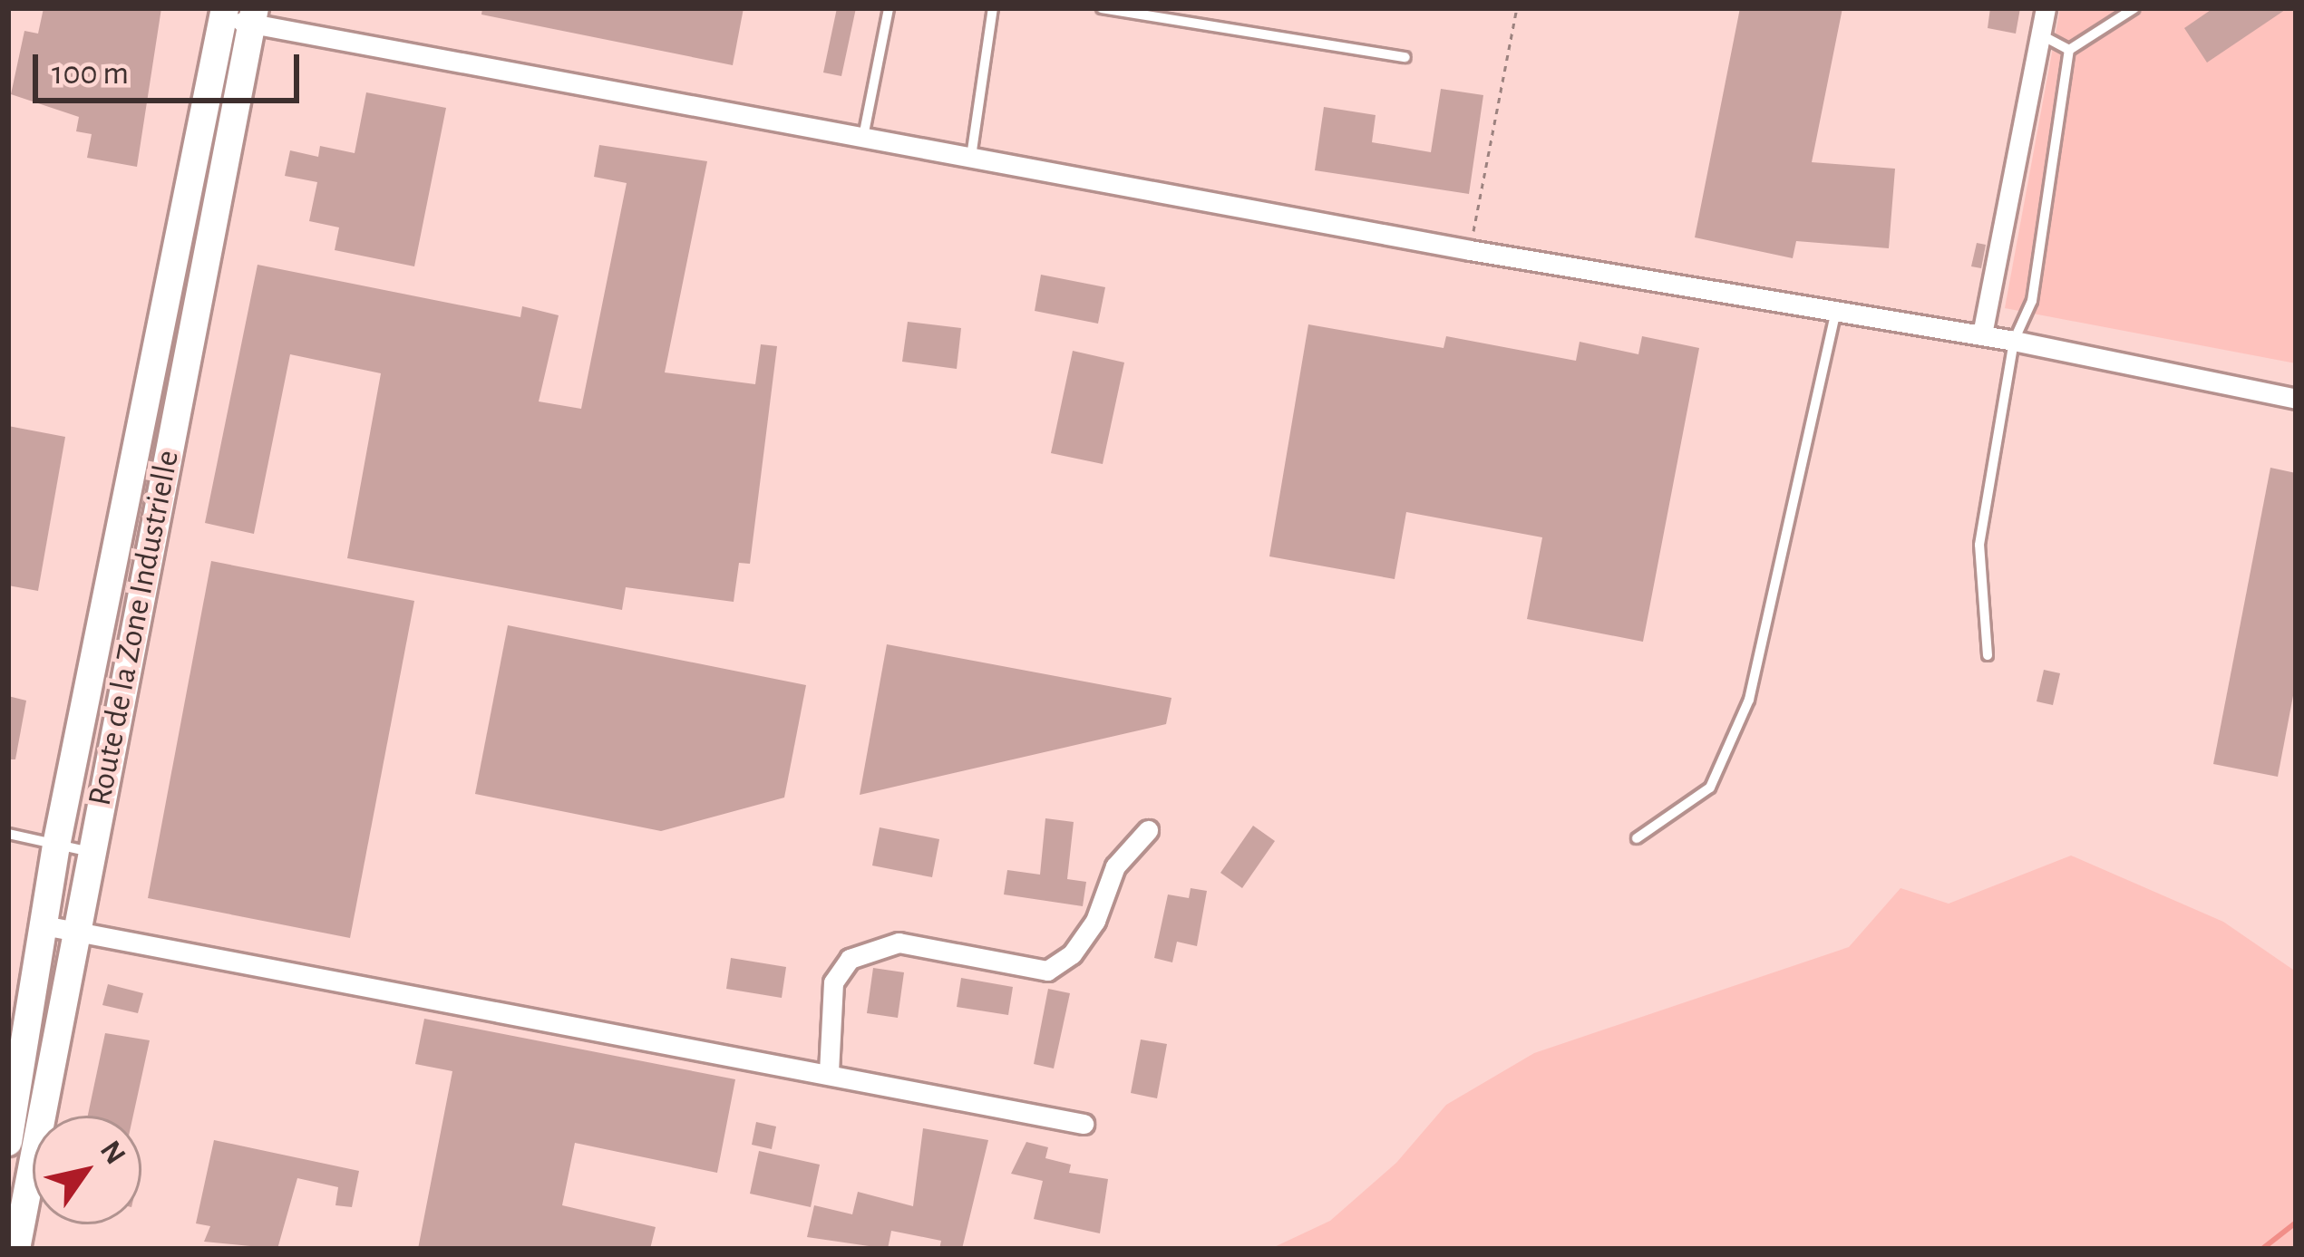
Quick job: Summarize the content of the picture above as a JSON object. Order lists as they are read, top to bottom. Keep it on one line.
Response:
{"streets":{"main road":["Route de la Zone Industrielle"]},"scale_bar":"100 m","north":"top right"}
